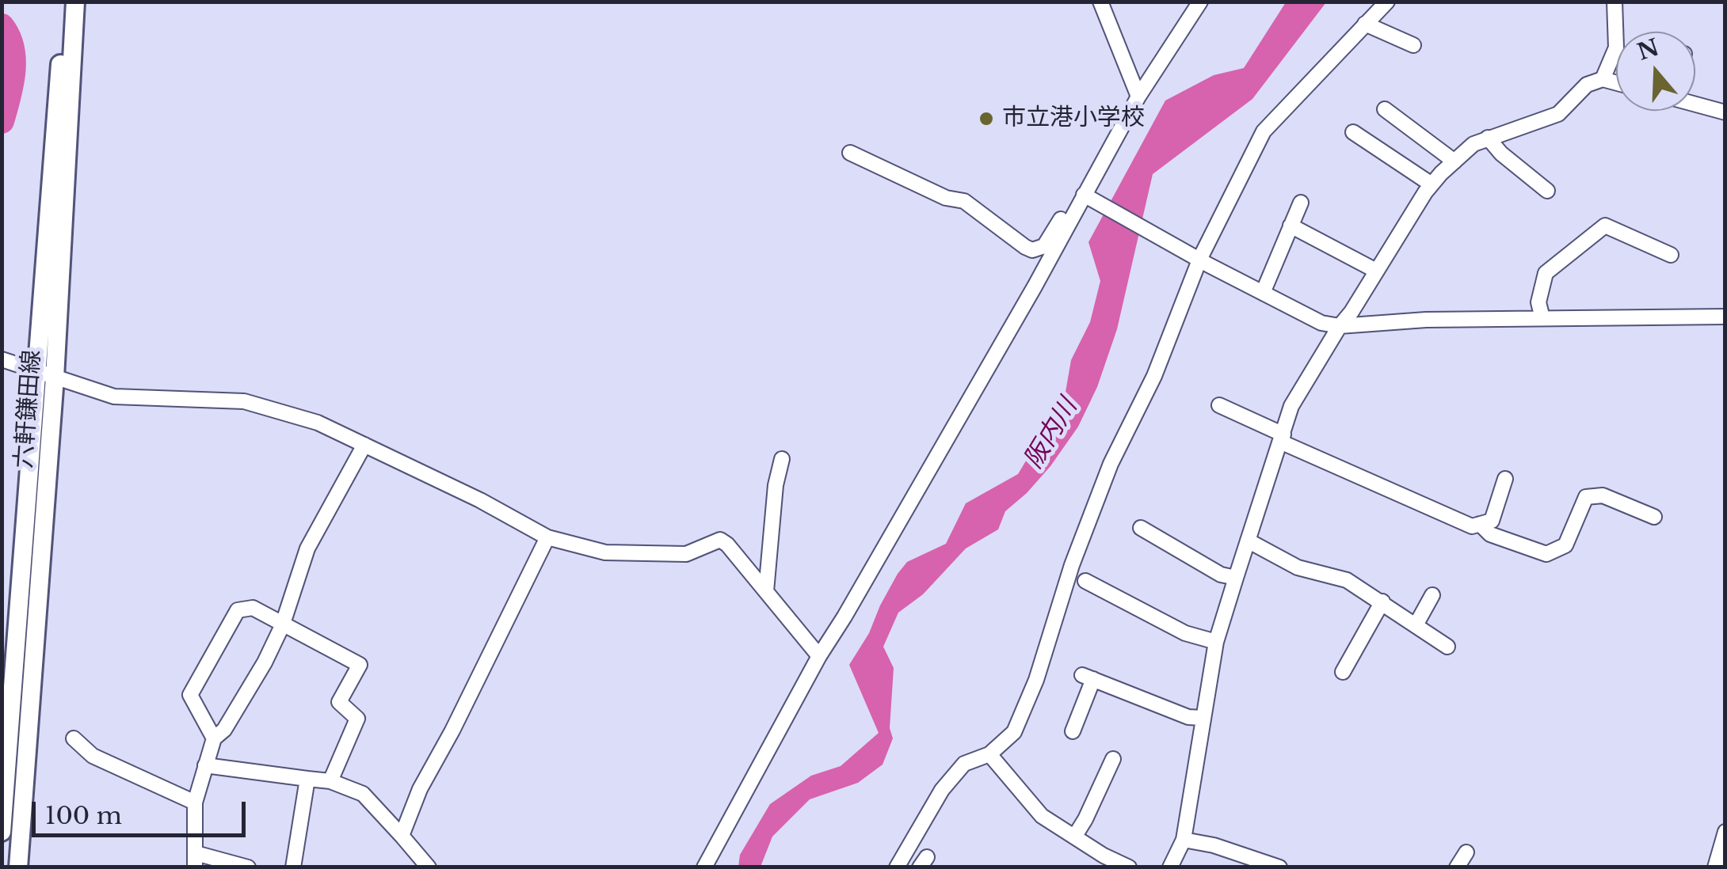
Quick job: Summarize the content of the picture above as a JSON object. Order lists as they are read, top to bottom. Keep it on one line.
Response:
{"streets":{"main road":["六軒鎌田線"]},"water":["阪内川"],"places":["市立港小学校"],"scale_bar":"100 m","north":"top"}
